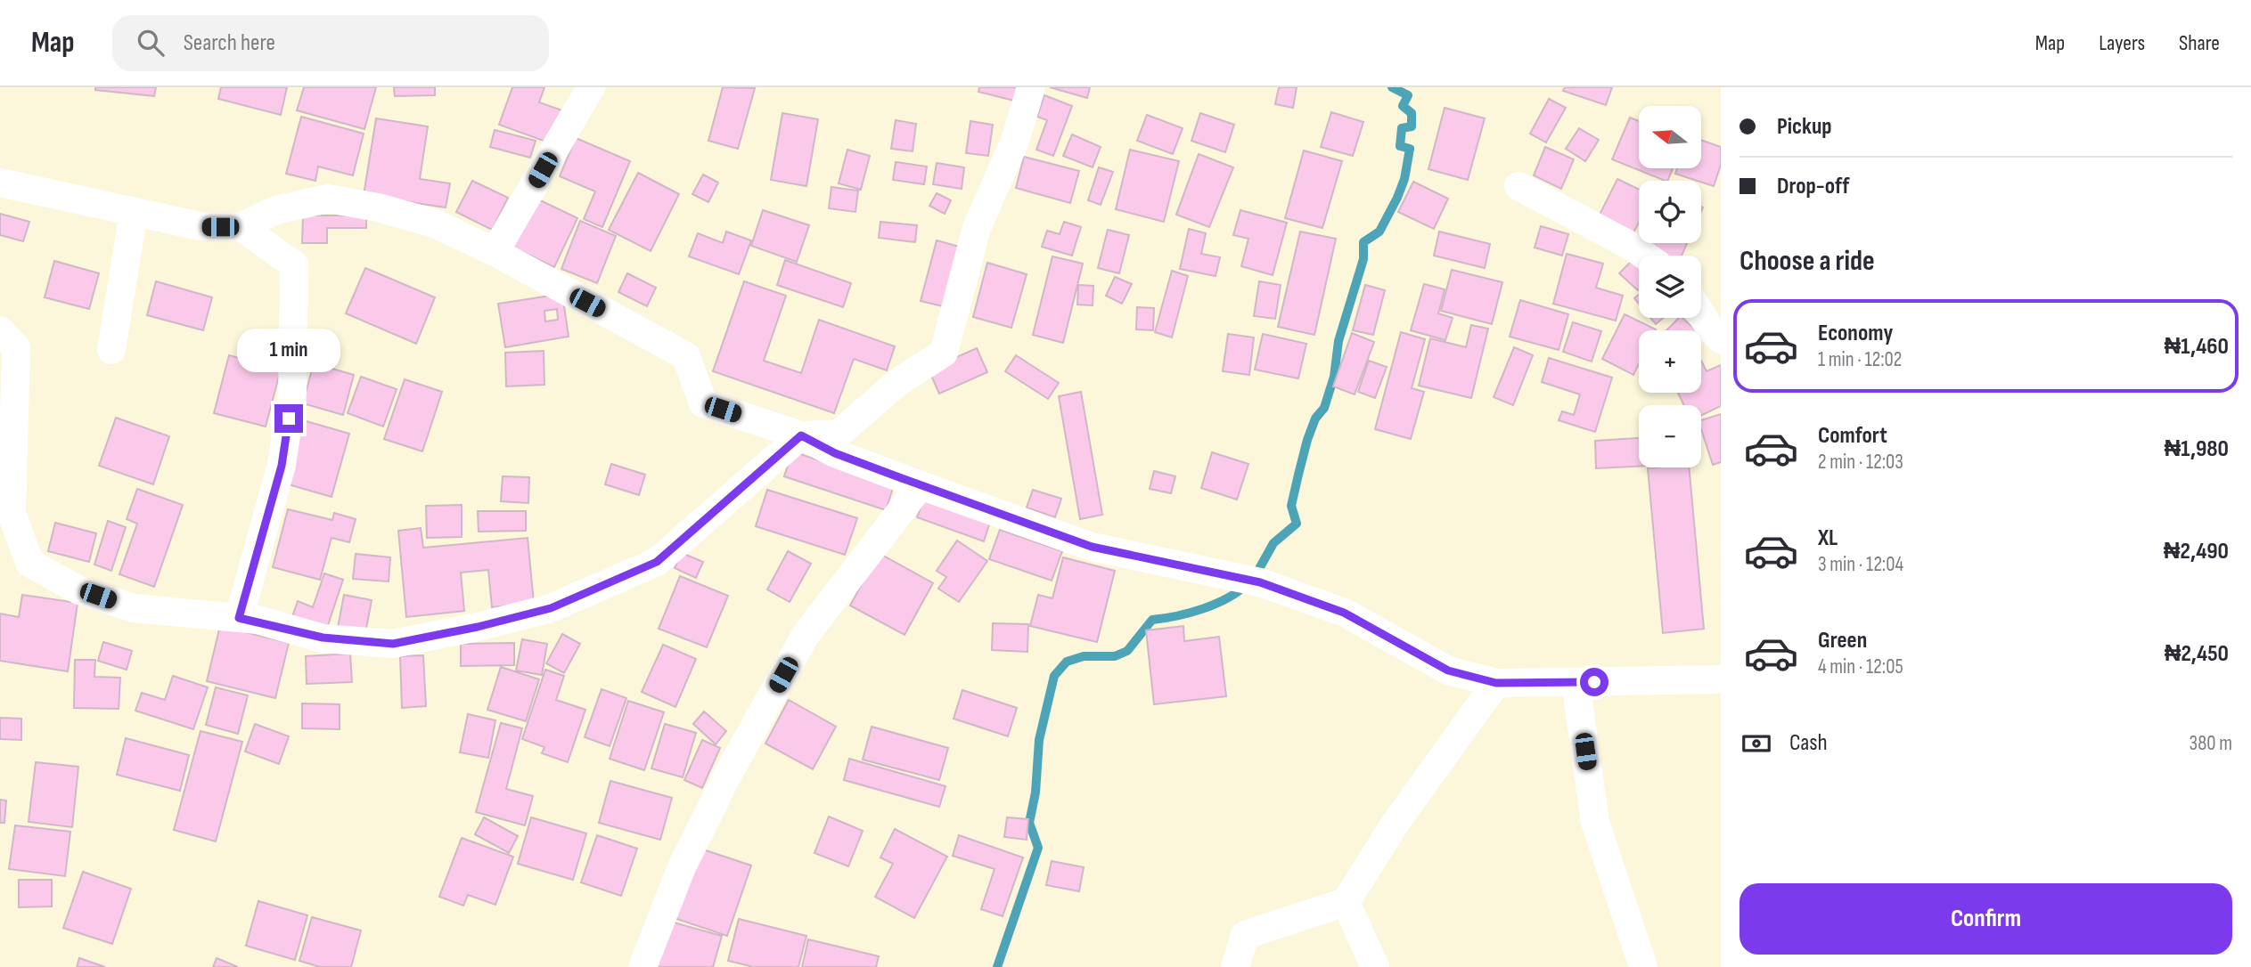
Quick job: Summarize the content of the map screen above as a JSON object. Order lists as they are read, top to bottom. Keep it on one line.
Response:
{"north":"left","page":{"header":"Map","search":"Search here","nav":["Map","Layers","Share"],"banner":["Pickup","Drop-off"],"map_buttons":["+","−"],"heading":"Choose a ride","list":[{"name":"Economy","note":"1 min · 12:02","value":"₦1,460"},{"name":"Comfort","note":"2 min · 12:03","value":"₦1,980"},{"name":"XL","note":"3 min · 12:04","value":"₦2,490"},{"name":"Green","note":"4 min · 12:05","value":"₦2,450"}],"bubble":"1 min","pay":["Cash","380 m"],"buttons":"Confirm"}}
